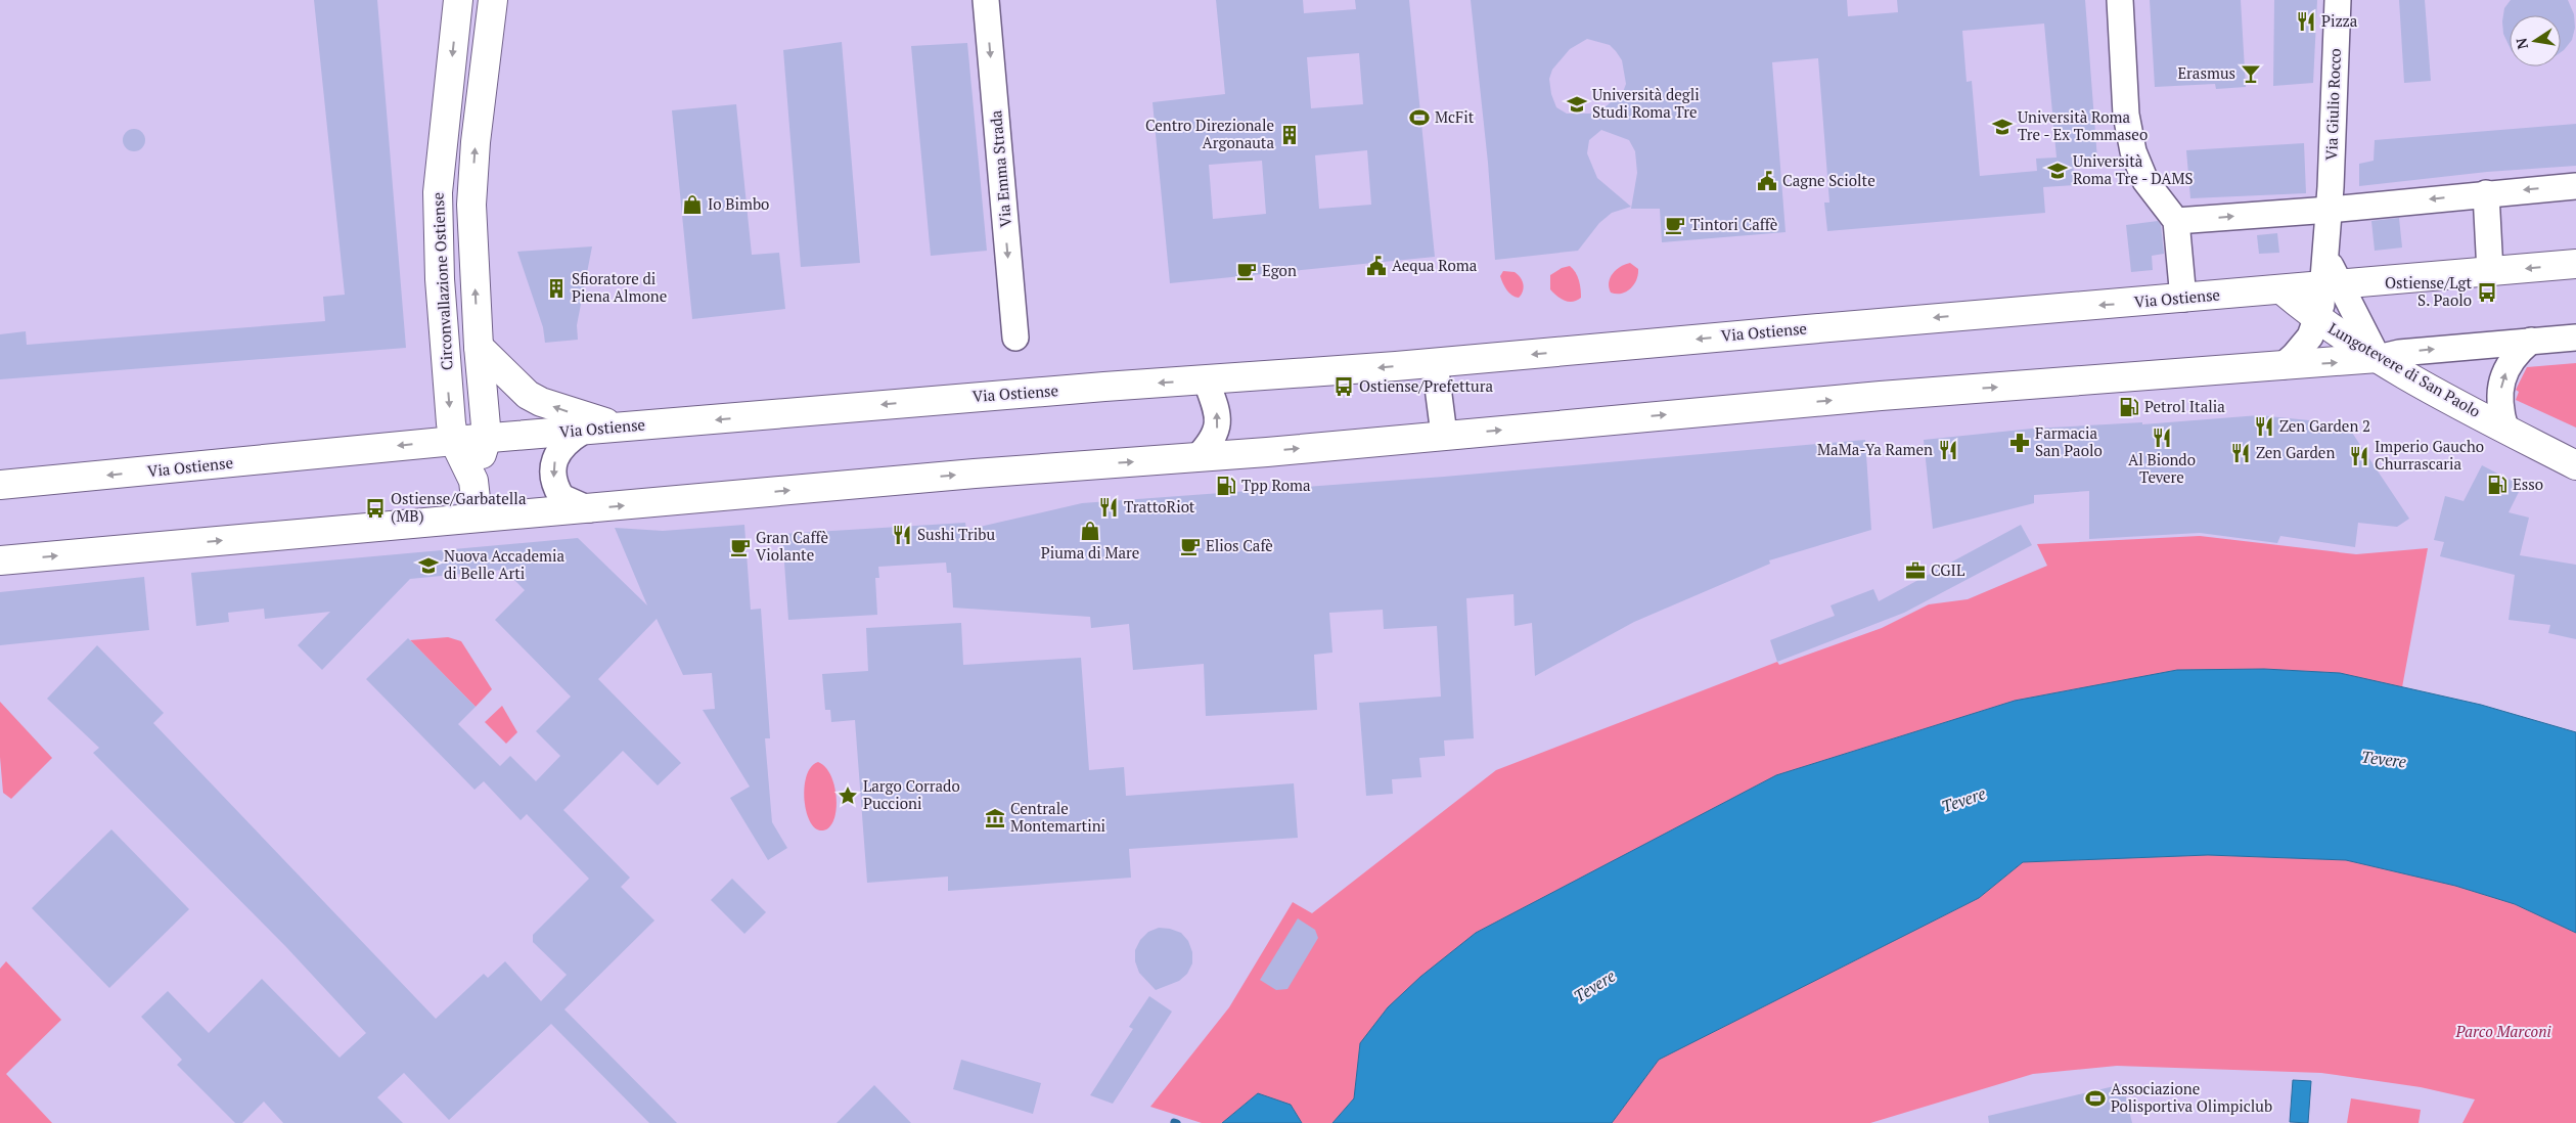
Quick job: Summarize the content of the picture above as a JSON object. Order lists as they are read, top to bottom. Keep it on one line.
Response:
{"streets":{"main road":["Circonvallazione Ostiense","Via Ostiense","Lungotevere di San Paolo"],"street":["Via Giulio Rocco","Via Emma Strada"]},"crossings":[["Circonvallazione Ostiense","Via Ostiense"],["Via Ostiense","Lungotevere di San Paolo"]],"one_way":["Via Emma Strada"],"water":["Tevere"],"parks":["Parco Marconi"],"places":{"restaurant":["Pizza","Zen Garden 2","Al Biondo Tevere","MaMa-Ya Ramen","Zen Garden","Imperio Gaucho Churrascaria","TrattoRiot","Sushi Tribu"],"bar":["Erasmus"],"school or university":["Università degli Studi Roma Tre","Università Roma Tre - Ex Tommaseo","Università Roma Tre - DAMS","Nuova Accademia di Belle Arti"],"sports":["McFit","Associazione Polisportiva Olimpiclub"],"building":["Centro Direzionale Argonauta","Sfioratore di Piena Almone"],"public building":["Cagne Sciolte","Aequa Roma"],"shop":["Io Bimbo","Piuma di Mare"],"cafe":["Tintori Caffè","Egon","Elios Cafè","Gran Caffè Violante"],"bus stop":["Ostiense/Lgt S. Paolo","Ostiense/Prefettura","Ostiense/Garbatella (MB)"],"fuel station":["Petrol Italia","Esso","Tpp Roma"],"pharmacy":["Farmacia San Paolo"],"office":["CGIL"],"place":["Largo Corrado Puccioni"],"museum":["Centrale Montemartini"]},"north":"left"}
